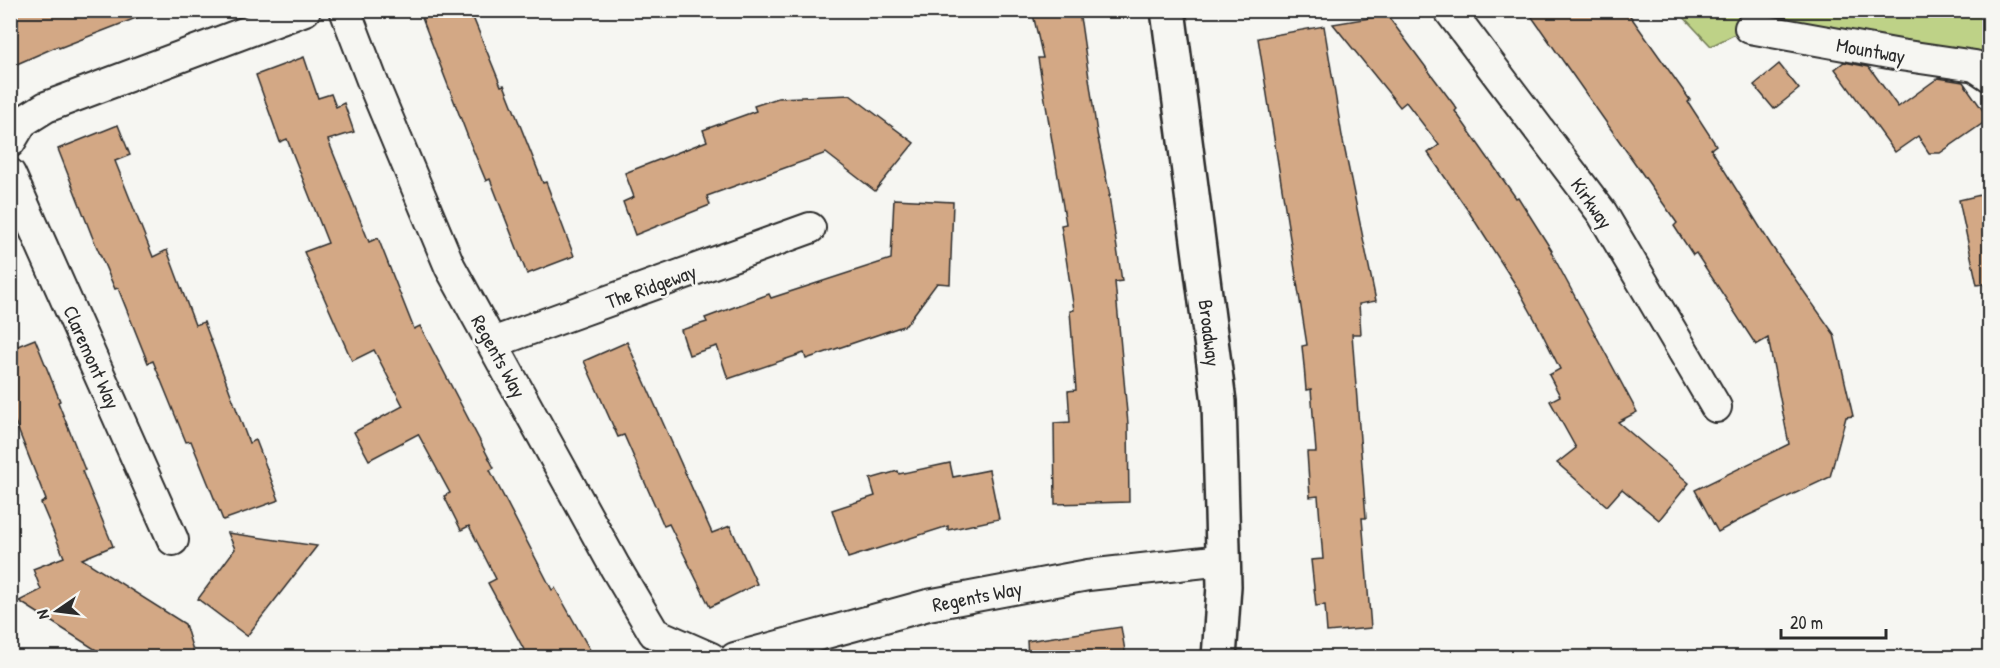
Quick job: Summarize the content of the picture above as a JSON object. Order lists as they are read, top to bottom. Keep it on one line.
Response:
{"streets":{"street":["Mountway","Kirkway","The Ridgeway","Broadway","Regents Way","Claremont Way"]},"crossings":[["The Ridgeway","Regents Way"],["Broadway","Regents Way"]],"scale_bar":"20 m","north":"left"}
